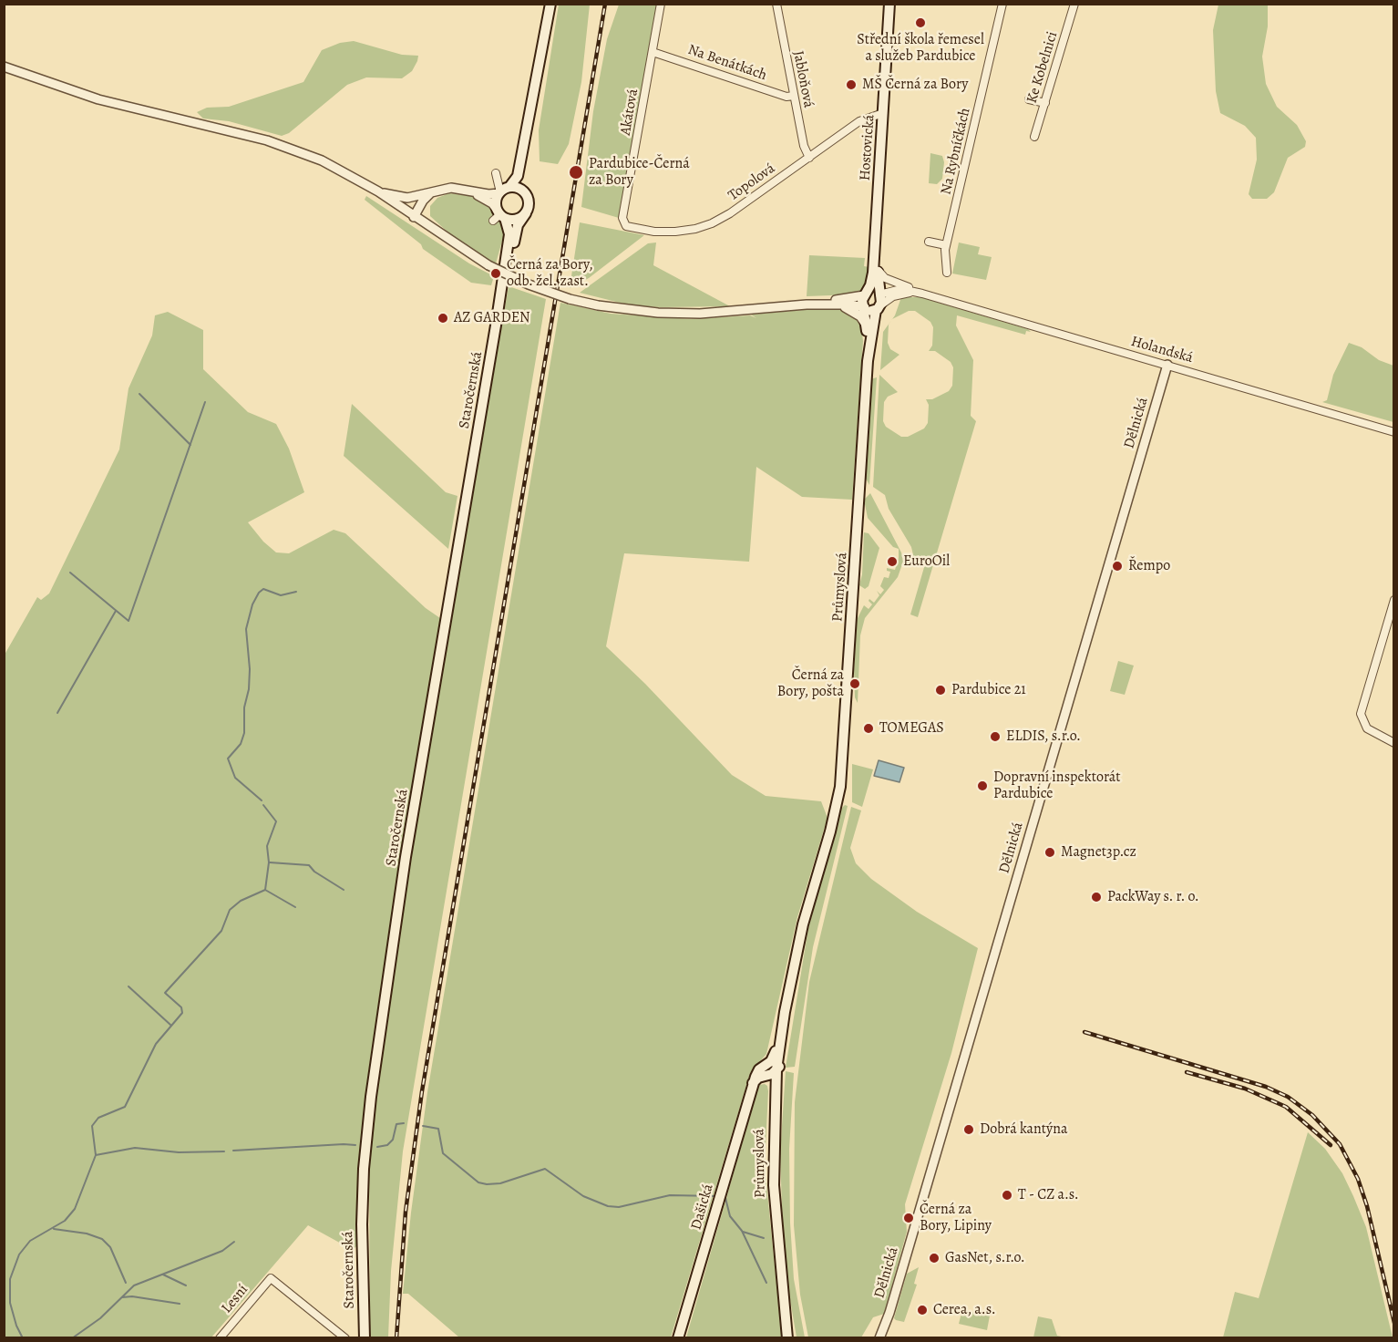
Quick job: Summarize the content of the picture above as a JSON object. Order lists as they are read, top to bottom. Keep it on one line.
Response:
{"streets":{"main road":["Hostovická","Staročernská","Průmyslová","Dašická"],"street":["Na Benátkách","Ke Kobelnici","Jabloňová","Akátová","Na Rybníčkách","Topolová","Holandská","Dělnická","Lesní"]},"crossings":[["Na Benátkách","Jabloňová"],["Na Benátkách","Akátová"],["Jabloňová","Topolová"],["Akátová","Topolová"],["Hostovická","Topolová"],["Hostovická","Holandská"],["Hostovická","Průmyslová"],["Holandská","Dělnická"],["Holandská","Průmyslová"],["Průmyslová","Dašická"]],"places":["Střední škola řemesel a služeb Pardubice","MŠ Černá za Bory","Pardubice-Černá za Bory","Černá za Bory, odb. žel. zast.","AZ GARDEN","EuroOil","Řempo","Černá za Bory, pošta","Pardubice 21","TOMEGAS","ELDIS, s.r.o.","Dopravní inspektorát Pardubice","Magnet3p.cz","PackWay s. r. o.","Dobrá kantýna","T - CZ a.s.","Černá za Bory, Lipiny","GasNet, s.r.o.","Cerea, a.s."]}
